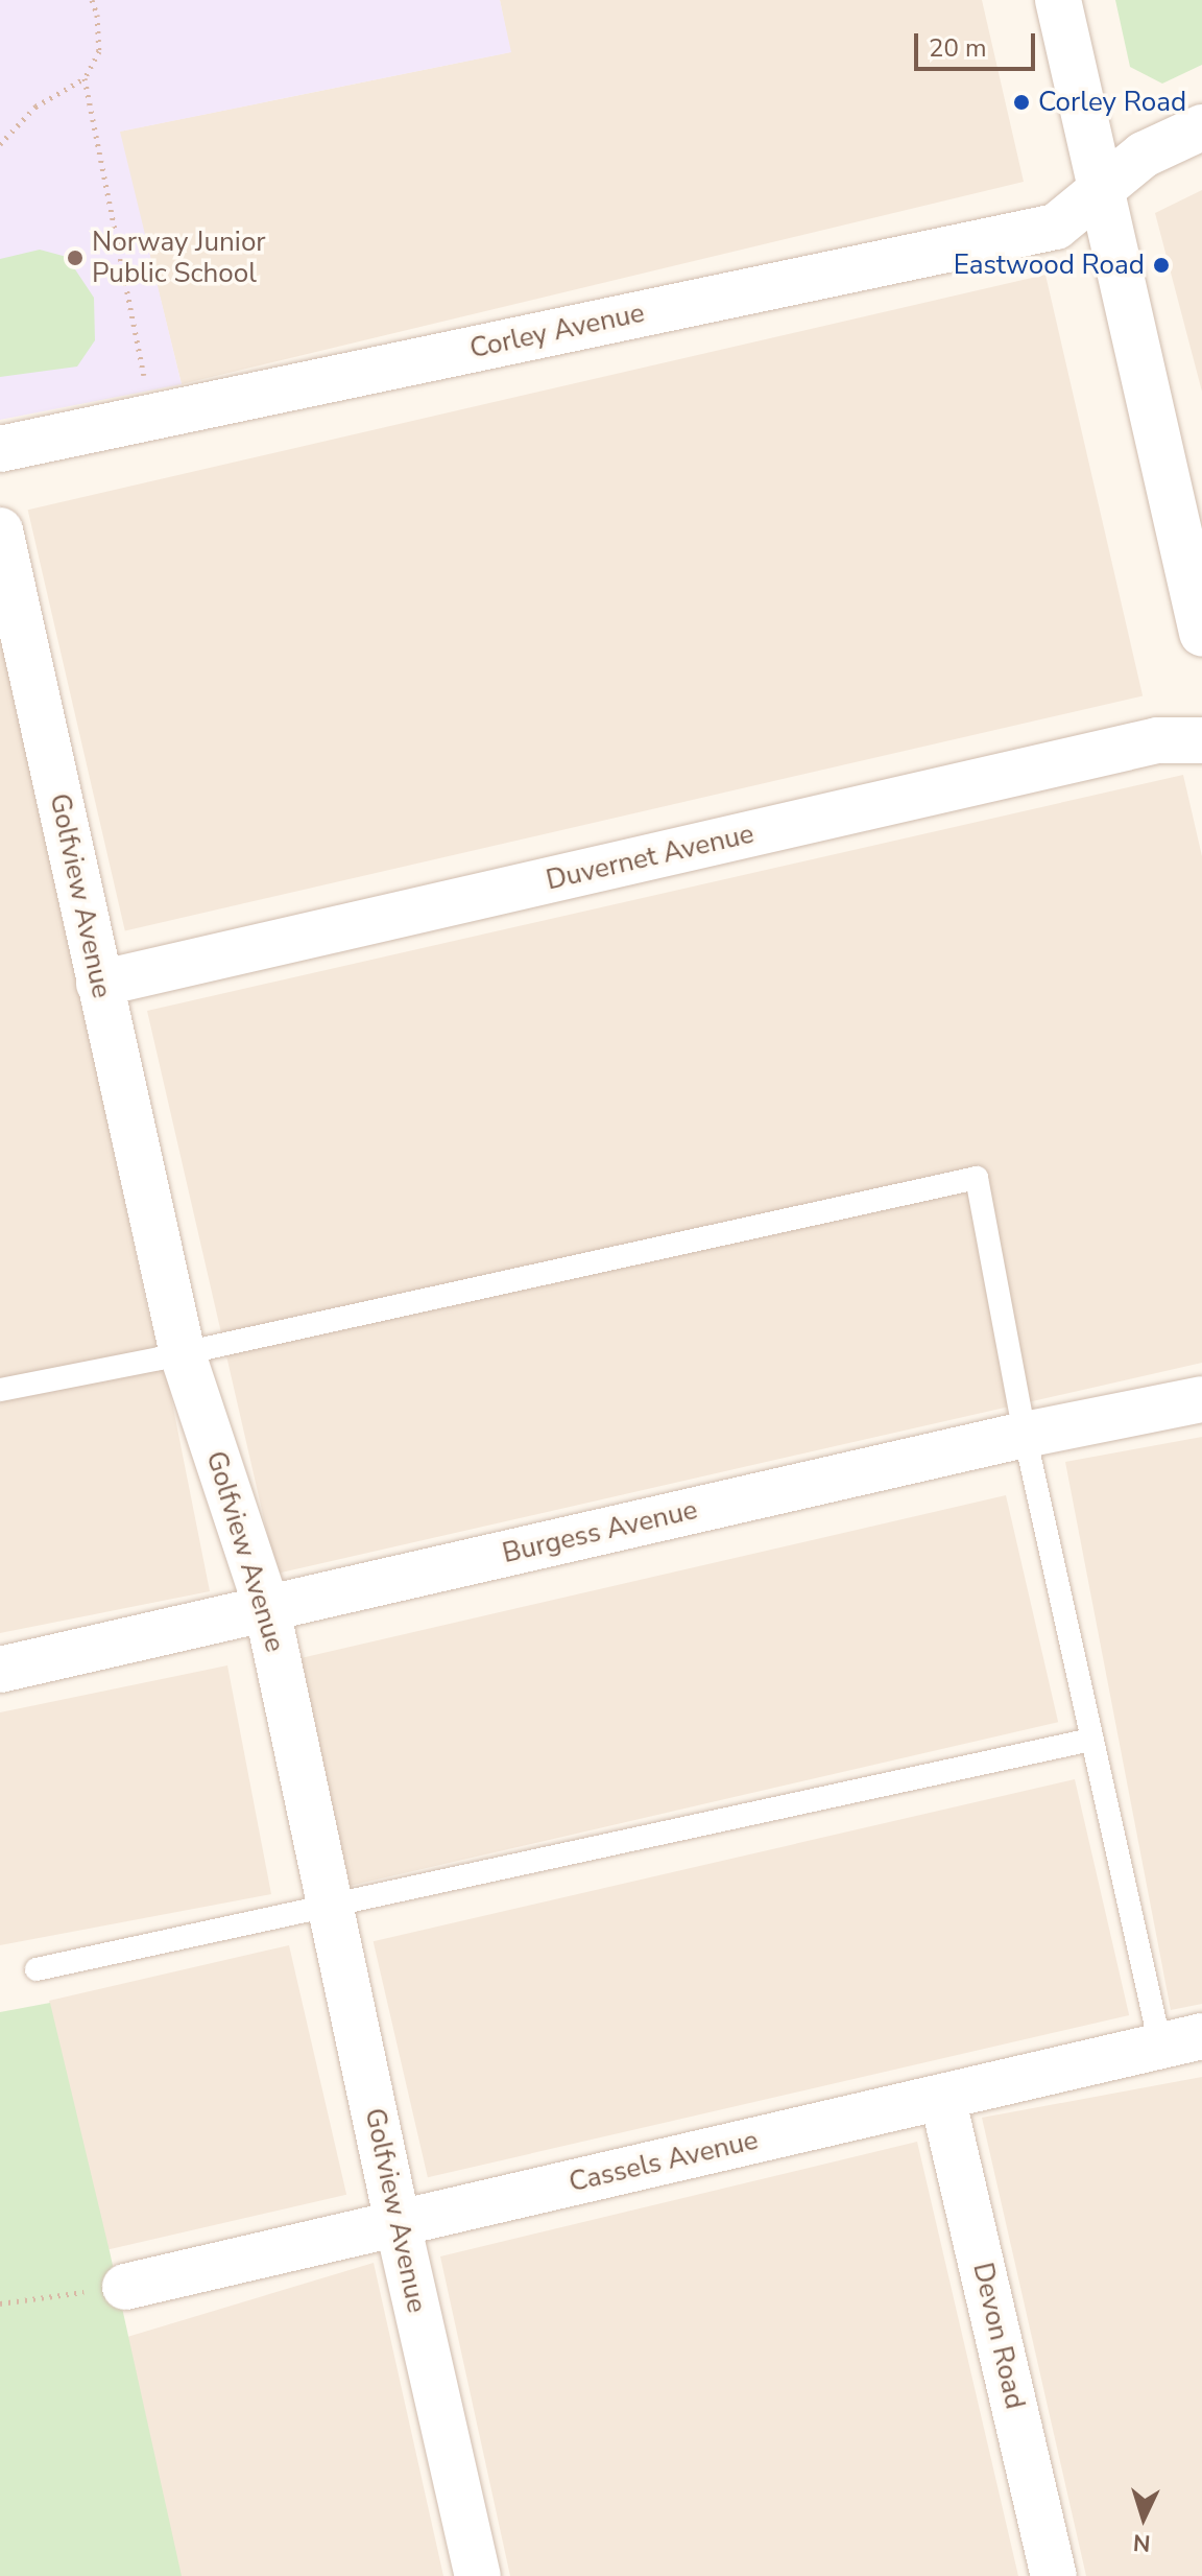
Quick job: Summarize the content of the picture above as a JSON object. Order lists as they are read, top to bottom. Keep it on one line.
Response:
{"streets":{"street":["Corley Avenue","Duvernet Avenue","Golfview Avenue","Burgess Avenue","Cassels Avenue","Devon Road"]},"crossings":[["Duvernet Avenue","Golfview Avenue"],["Golfview Avenue","Burgess Avenue"],["Golfview Avenue","Cassels Avenue"],["Cassels Avenue","Devon Road"]],"places":["Corley Road","Norway Junior Public School","Eastwood Road"],"scale_bar":"20 m","north":"bottom"}
